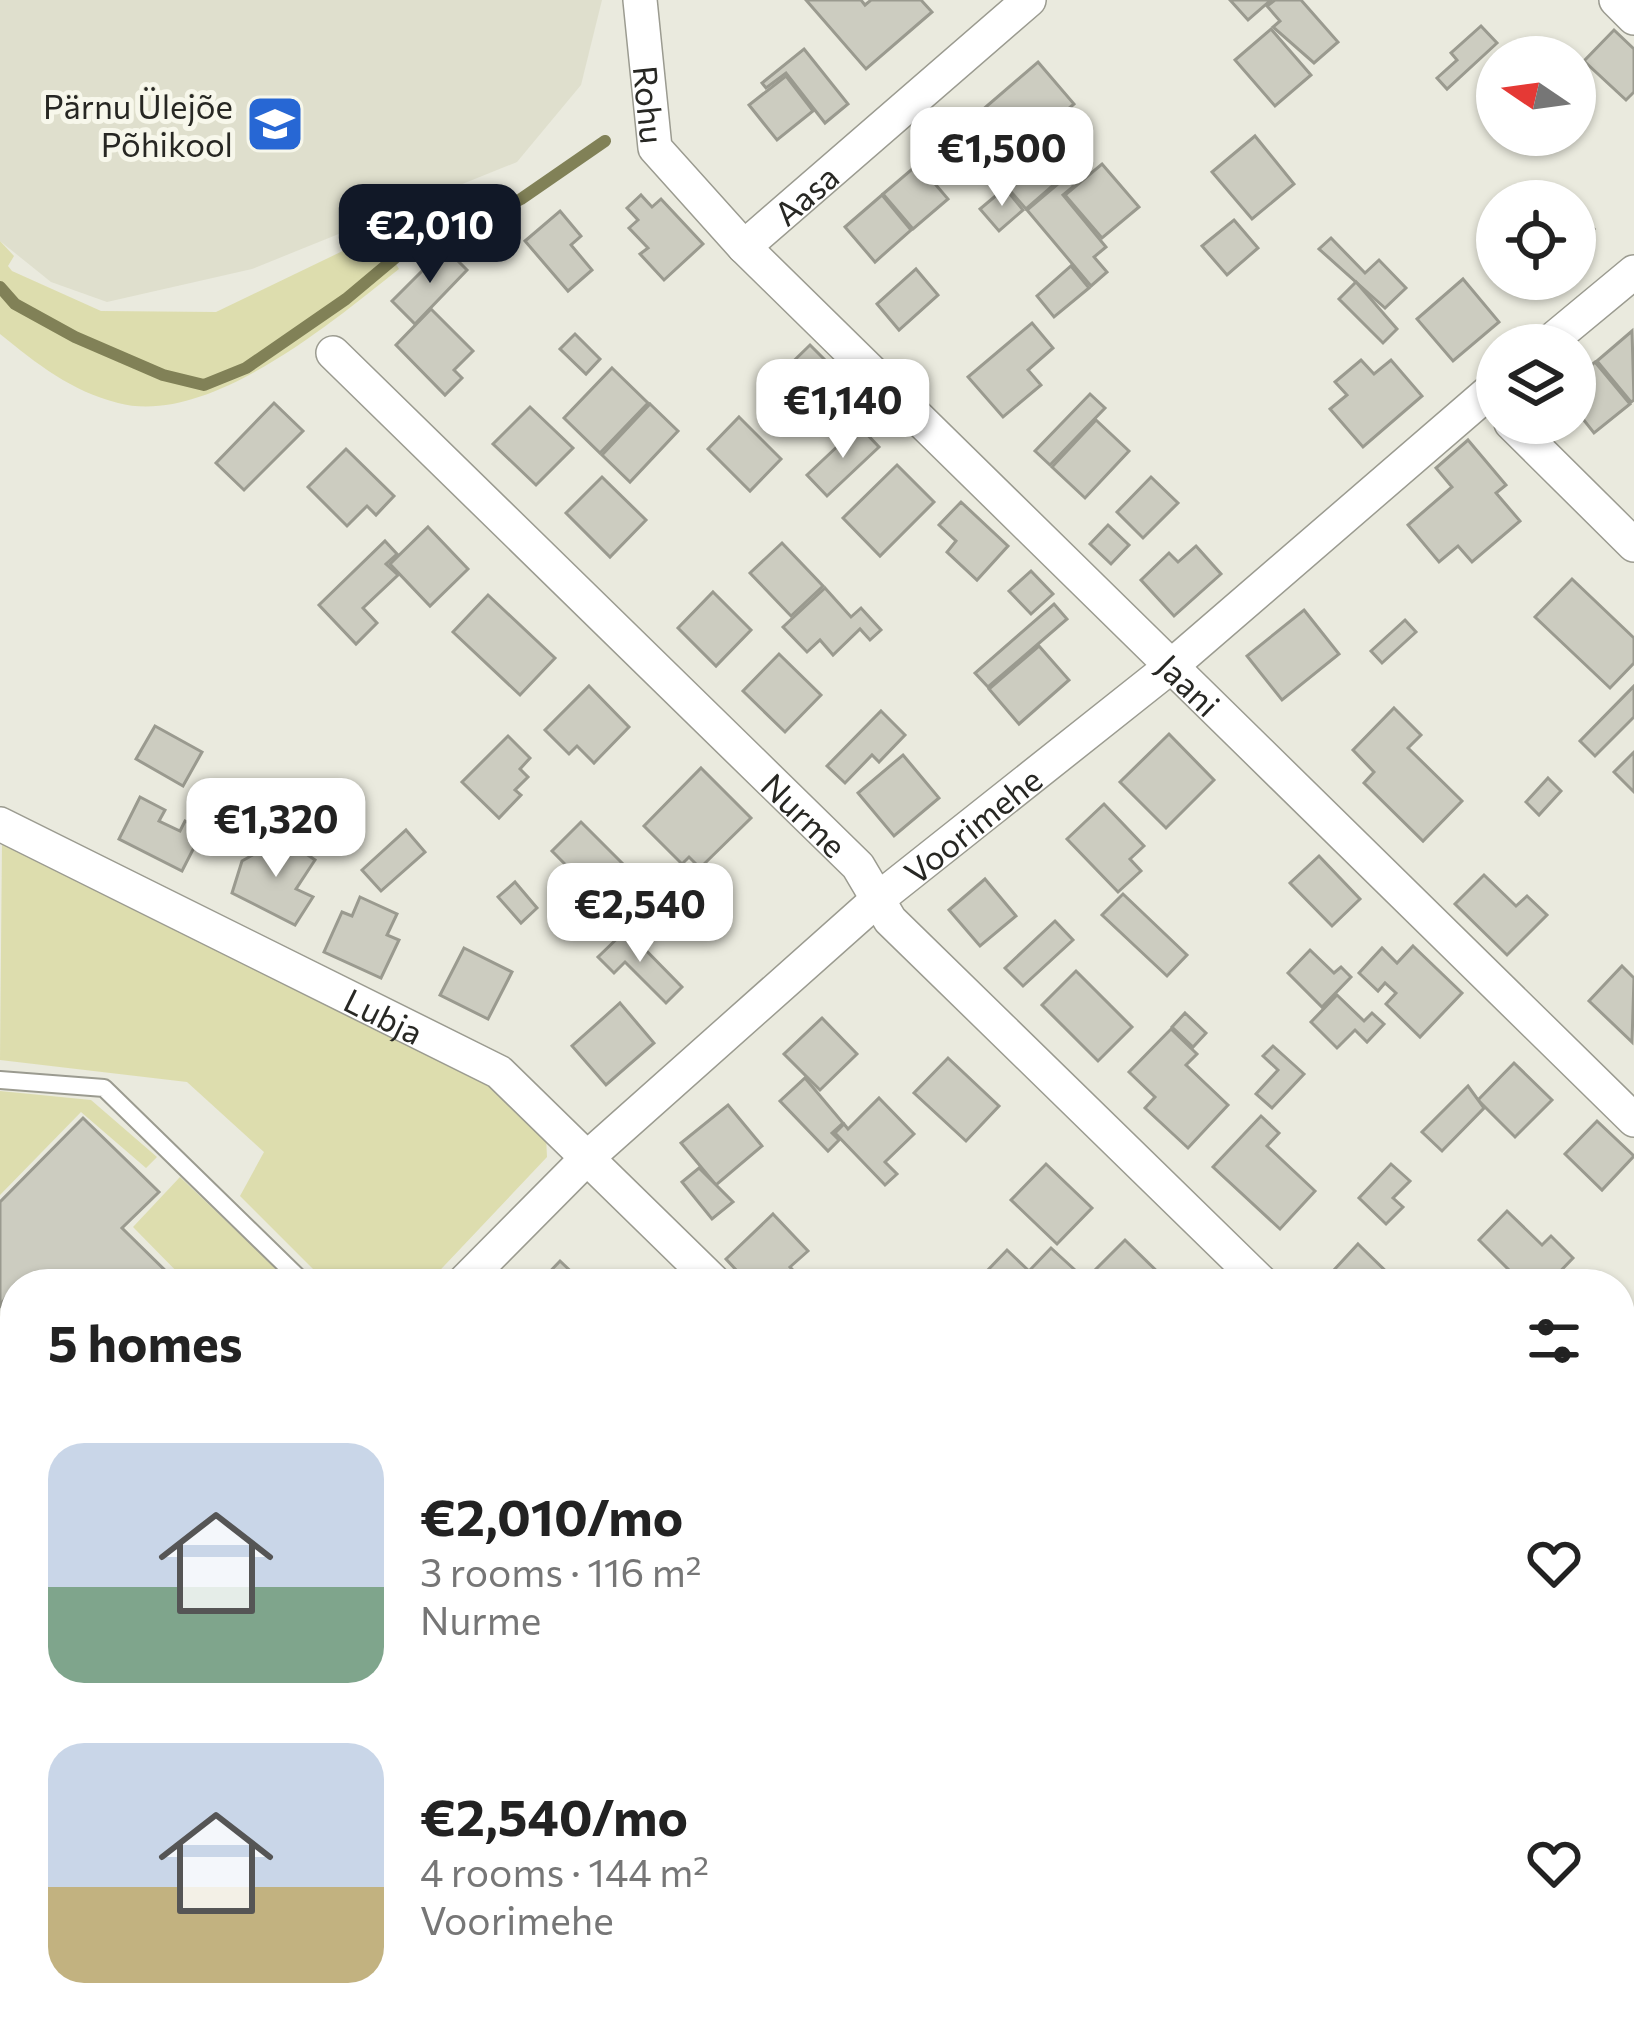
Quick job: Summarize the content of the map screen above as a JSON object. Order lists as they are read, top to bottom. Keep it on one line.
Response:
{"streets":{"street":["Rohu","Aasa","Jaani","Nurme","Voorimehe","Lubja"]},"crossings":[["Rohu","Aasa"],["Rohu","Jaani"],["Aasa","Jaani"],["Jaani","Voorimehe"],["Nurme","Voorimehe"],["Voorimehe","Lubja"]],"places":{"school or university":["Pärnu Ülejõe Põhikool"]},"north":"left","page":{"price":["€1,500","€2,010","€1,140","€1,320","€2,540"],"heading":"5 homes","list":[{"name":"€2,010/mo","note":"3 rooms · 116 m² · Nurme"},{"name":"€2,540/mo","note":"4 rooms · 144 m² · Voorimehe"}]}}
